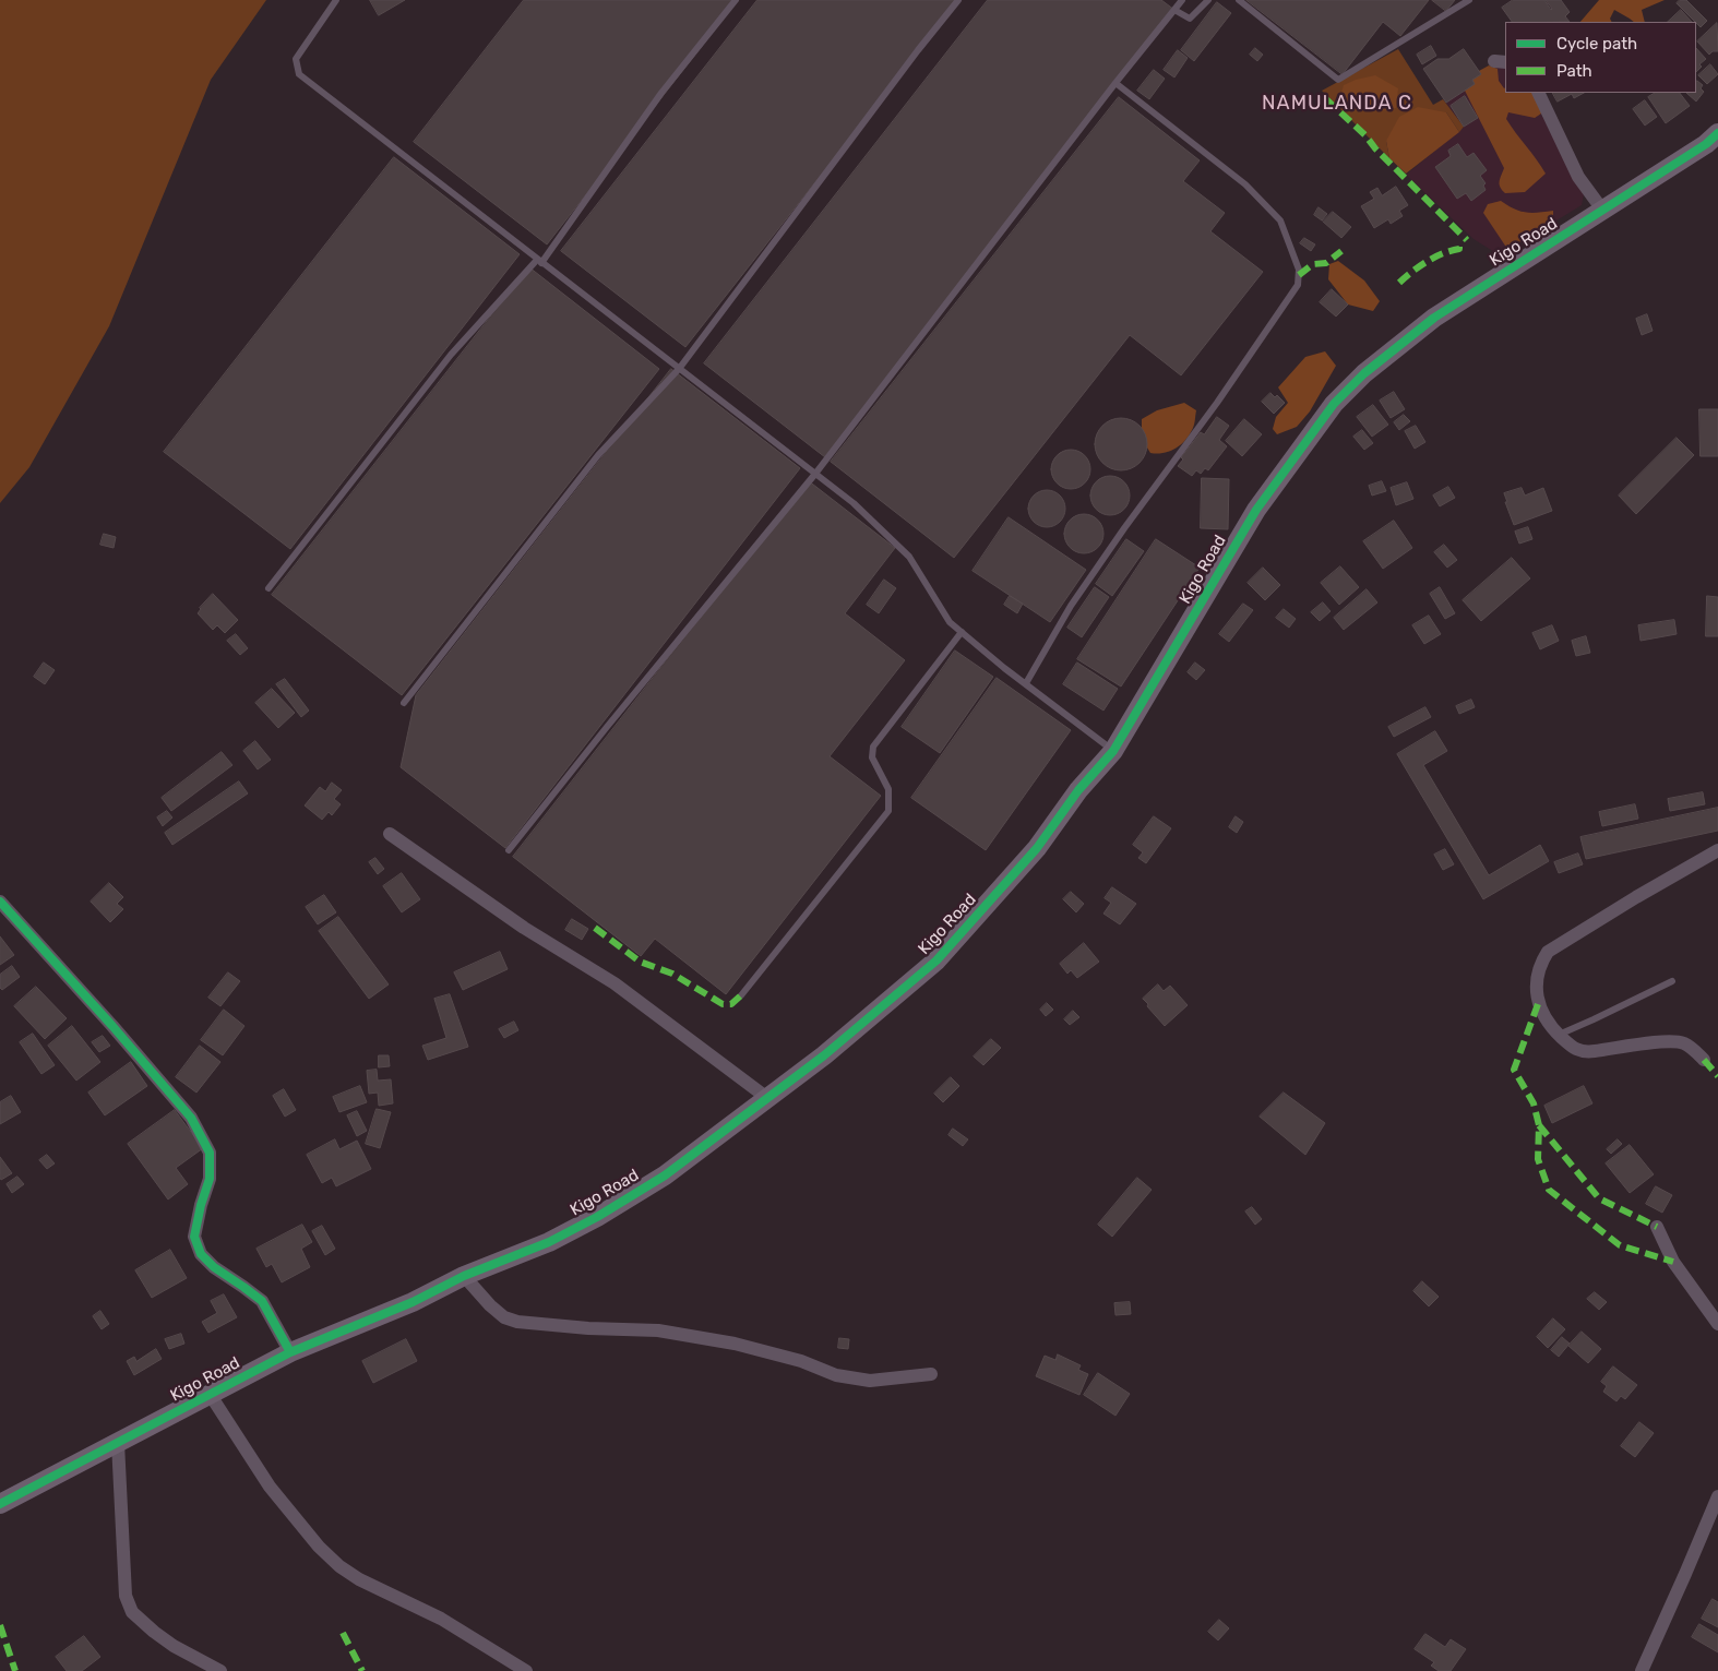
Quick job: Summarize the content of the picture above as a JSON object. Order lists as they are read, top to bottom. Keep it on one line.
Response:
{"streets":{"street":["Kigo Road"]},"districts":["NAMULANDA C"],"legend":["Cycle path","Path"]}
